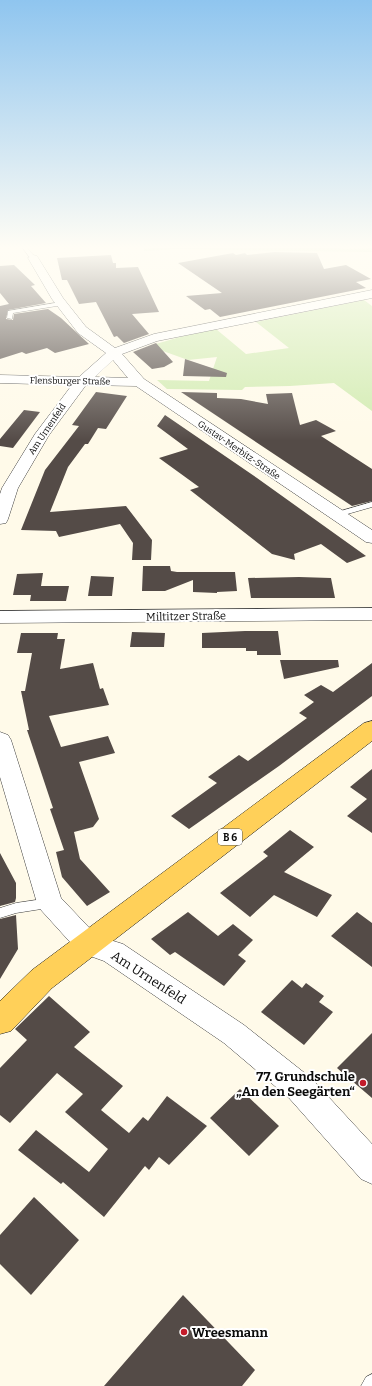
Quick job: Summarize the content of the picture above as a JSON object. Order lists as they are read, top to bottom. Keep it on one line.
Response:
{"streets":{"main road":["B 6"],"street":["Flensburger Straße","Am Urnenfeld","Gustav-Merbitz-Straße","Miltitzer Straße"]},"crossings":[["Flensburger Straße","Am Urnenfeld"],["Flensburger Straße","Gustav-Merbitz-Straße"],["Am Urnenfeld","Gustav-Merbitz-Straße"],["Am Urnenfeld","B 6"]],"places":["77. Grundschule „An den Seegärten“","Wreesmann"]}
